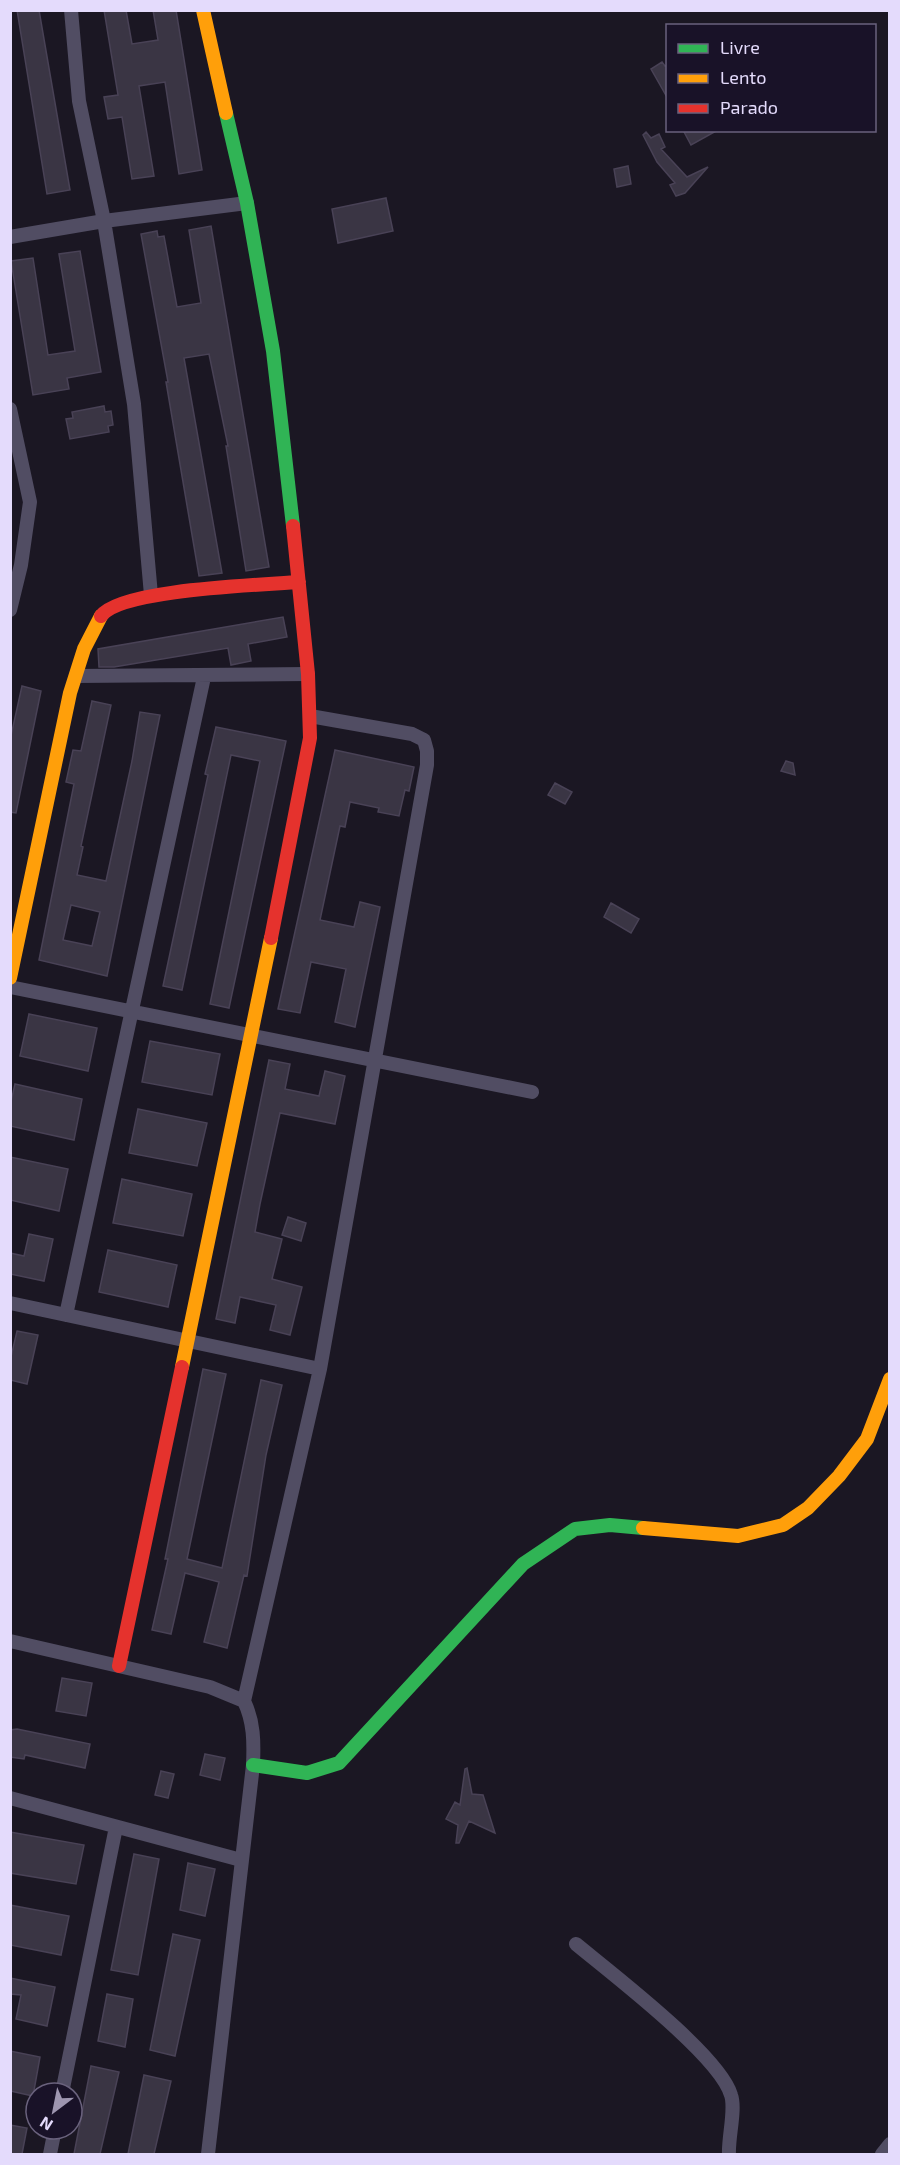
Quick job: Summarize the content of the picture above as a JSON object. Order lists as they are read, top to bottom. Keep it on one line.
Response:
{"legend":["Livre","Lento","Parado"],"north":"bottom left"}
